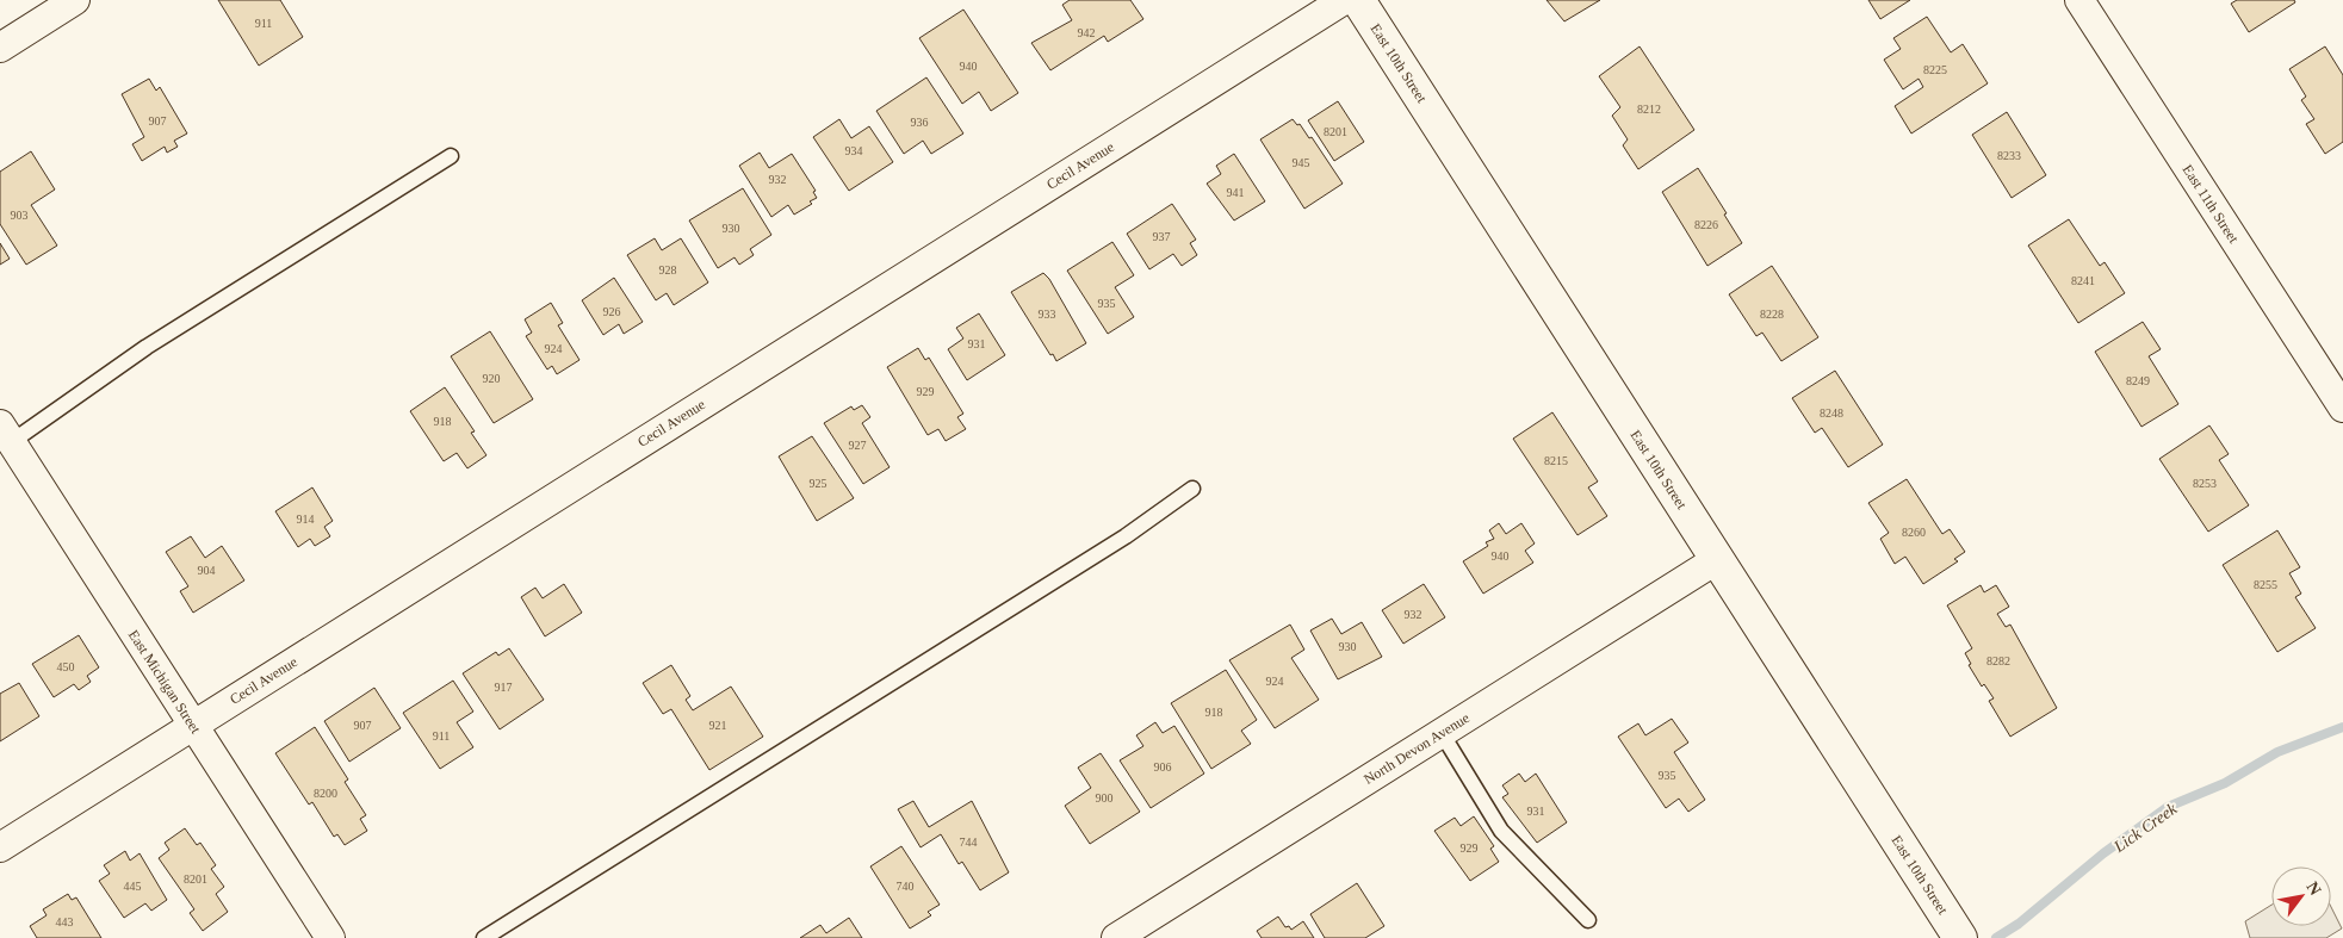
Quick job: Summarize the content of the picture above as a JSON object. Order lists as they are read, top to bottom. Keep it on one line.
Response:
{"streets":{"main road":["East 10th Street"],"street":["Cecil Avenue","East 11th Street","East Michigan Street","North Devon Avenue"]},"crossings":[["East 10th Street","North Devon Avenue"],["Cecil Avenue","East Michigan Street"]],"water":["Lick Creek"],"house_numbers":["911","942","940","8225","8212","907","936","8201","934","8233","945","932","941","903","8226","930","937","928","8241","935","926","933","8228","931","924","920","8249","929","8248","918","927","8215","925","8253","914","8260","940","904","8255","932","930","8282","450","924","917","918","907","921","911","906","935","8200","900","931","744","929","8201","445","740","443"],"north":"top right"}
